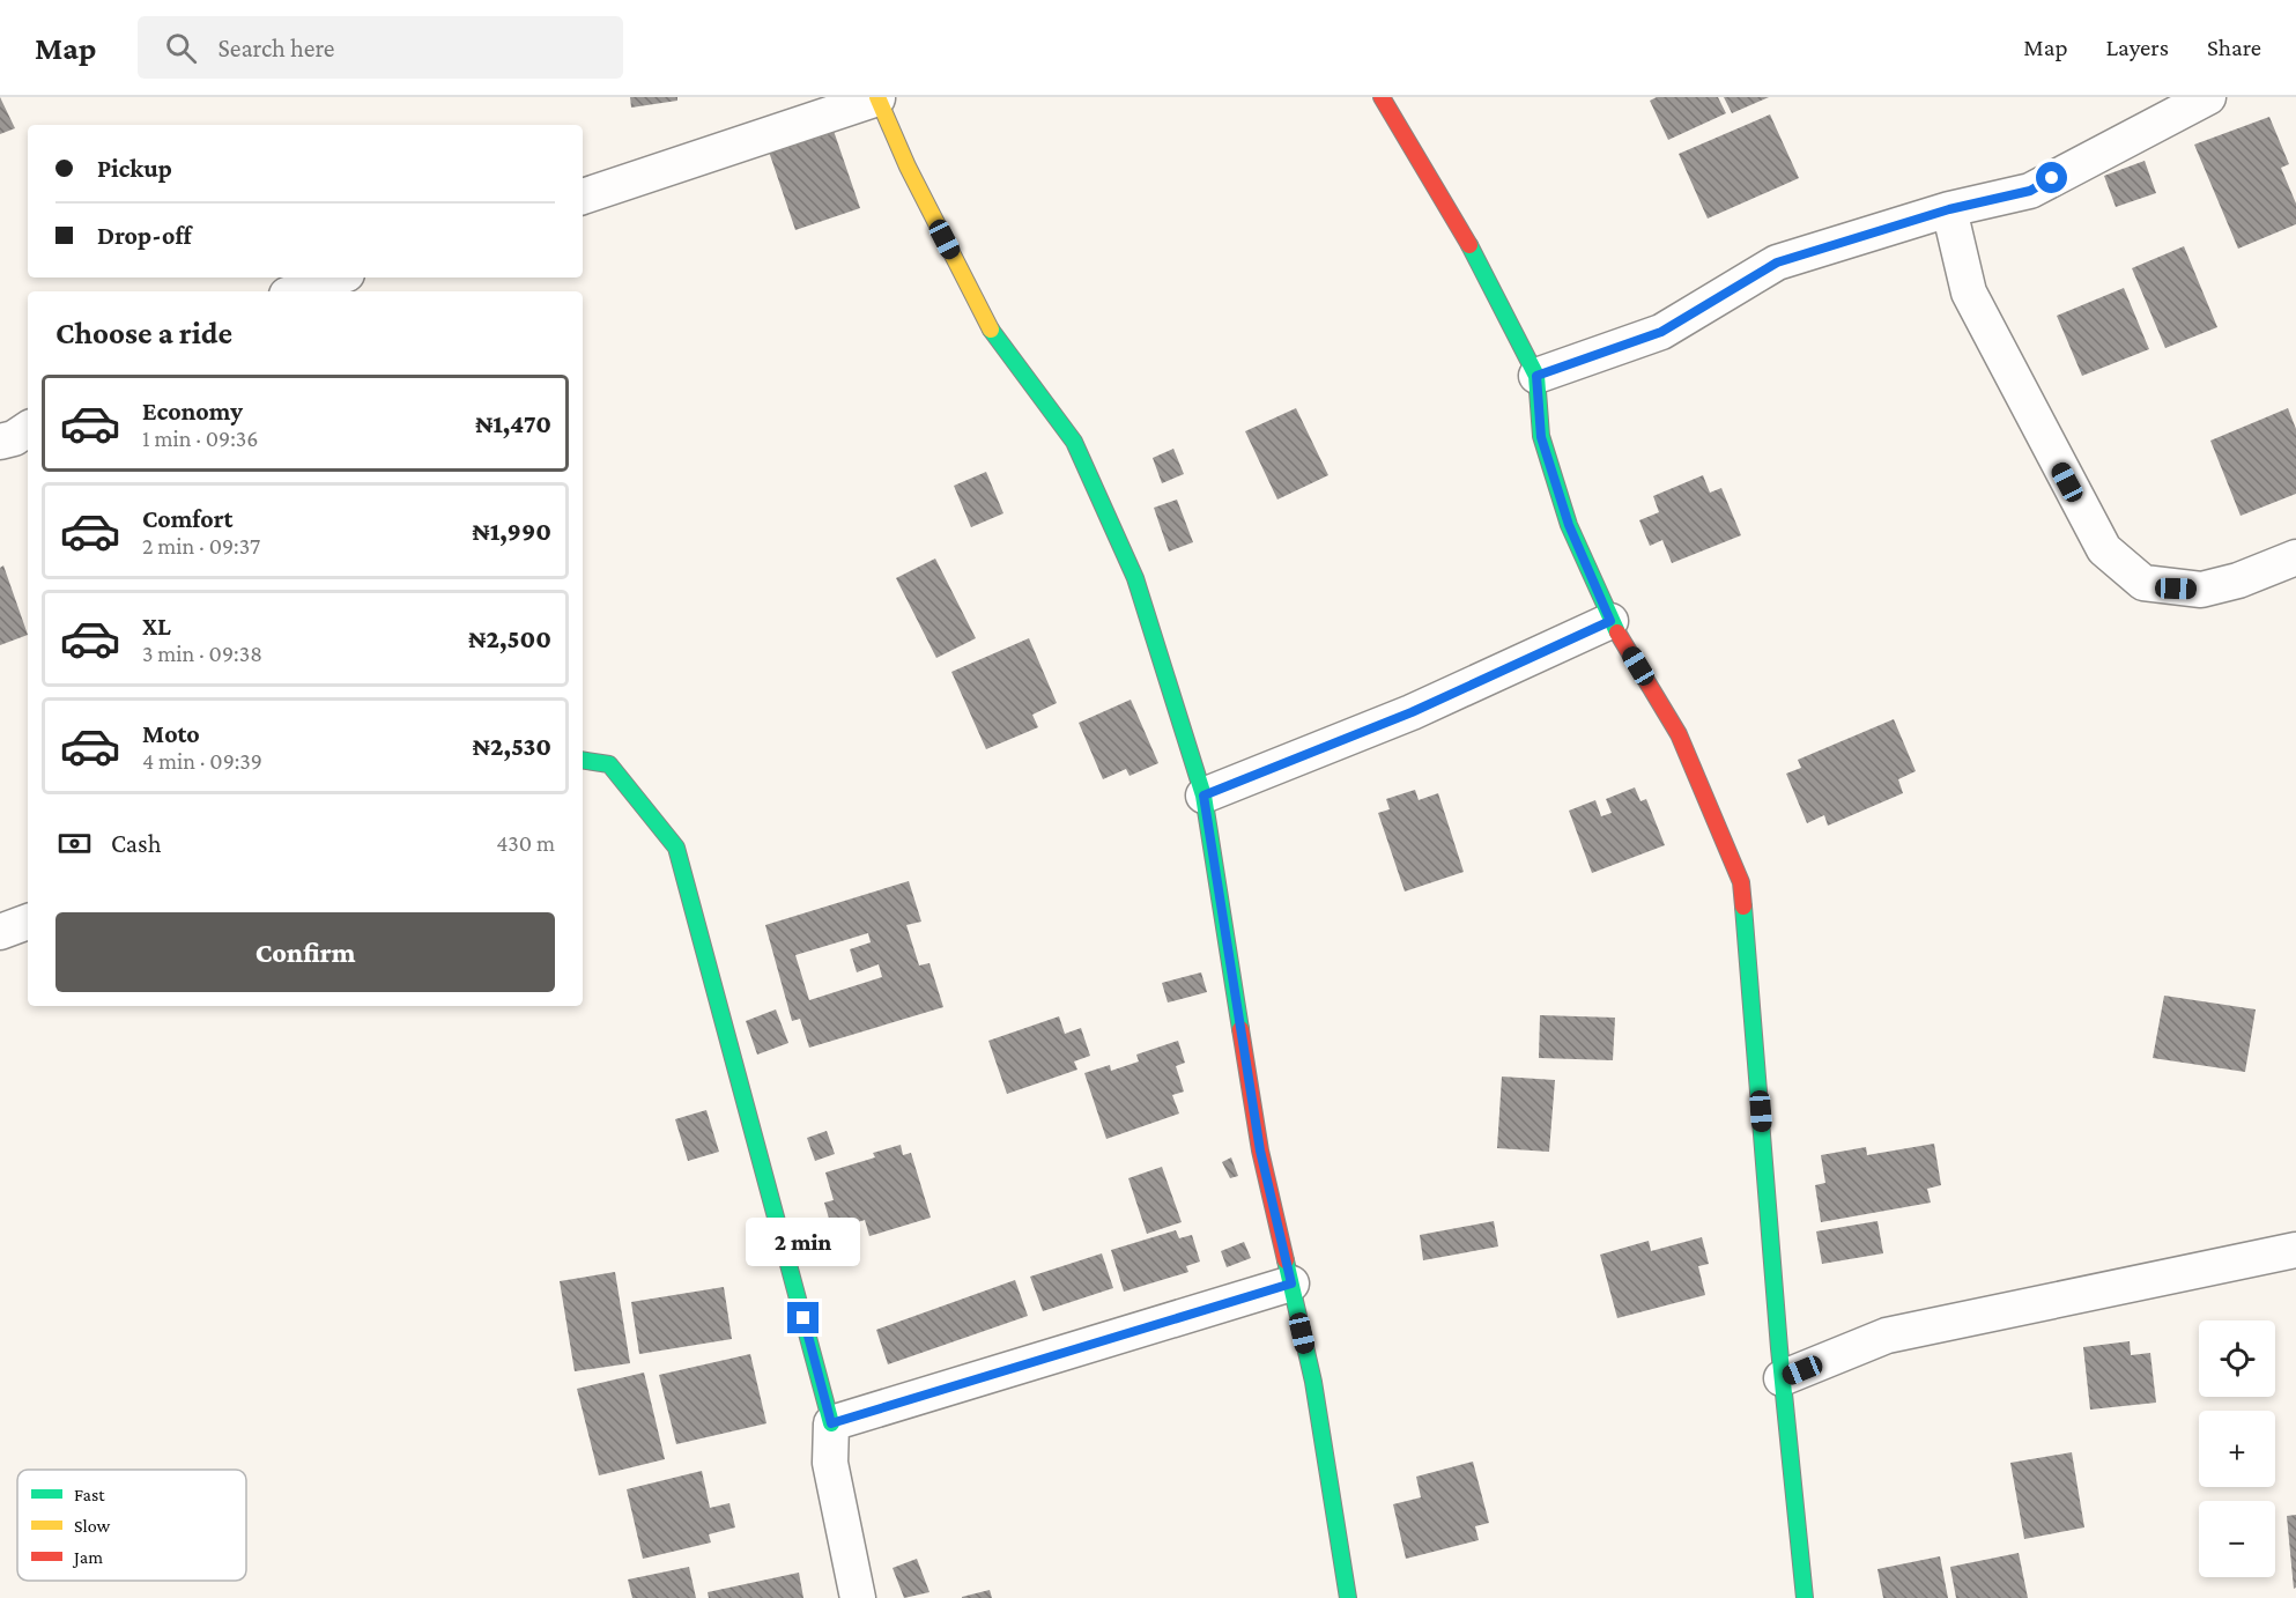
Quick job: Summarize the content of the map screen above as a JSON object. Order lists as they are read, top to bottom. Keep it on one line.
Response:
{"legend":["Fast","Slow","Jam"],"page":{"header":"Map","search":"Search here","nav":["Map","Layers","Share"],"banner":["Pickup","Drop-off"],"heading":"Choose a ride","list":[{"name":"Economy","note":"1 min · 09:36","value":"₦1,470"},{"name":"Comfort","note":"2 min · 09:37","value":"₦1,990"},{"name":"XL","note":"3 min · 09:38","value":"₦2,500"},{"name":"Moto","note":"4 min · 09:39","value":"₦2,530"}],"pay":["Cash","430 m"],"buttons":"Confirm","bubble":"2 min","map_buttons":["+","−"]}}
